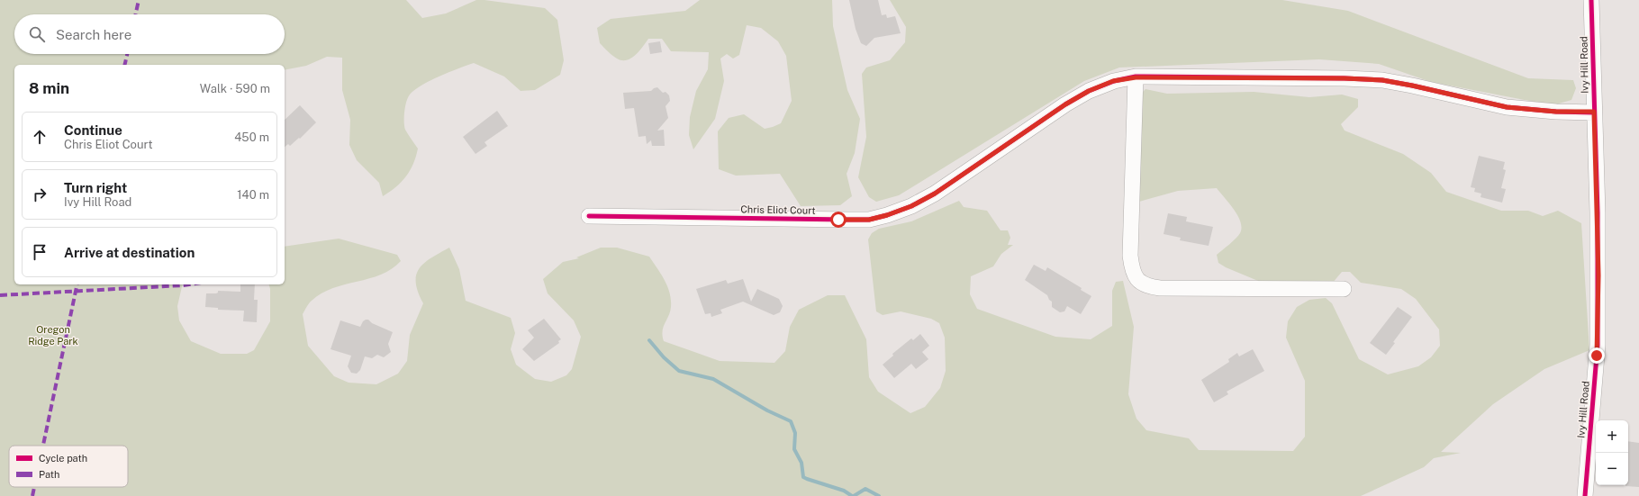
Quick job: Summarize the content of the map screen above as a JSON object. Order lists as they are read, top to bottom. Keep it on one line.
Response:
{"streets":{"street":["Ivy Hill Road","Chris Eliot Court"]},"crossings":[["Ivy Hill Road","Chris Eliot Court"]],"parks":["Oregon Ridge Park"],"legend":["Cycle path","Path"],"page":{"search":"Search here","heading":["8 min","Walk · 590 m"],"list":[["Continue","Chris Eliot Court","450 m"],["Turn right","Ivy Hill Road","140 m"],"Arrive at destination"],"map_buttons":["+","−"]}}
